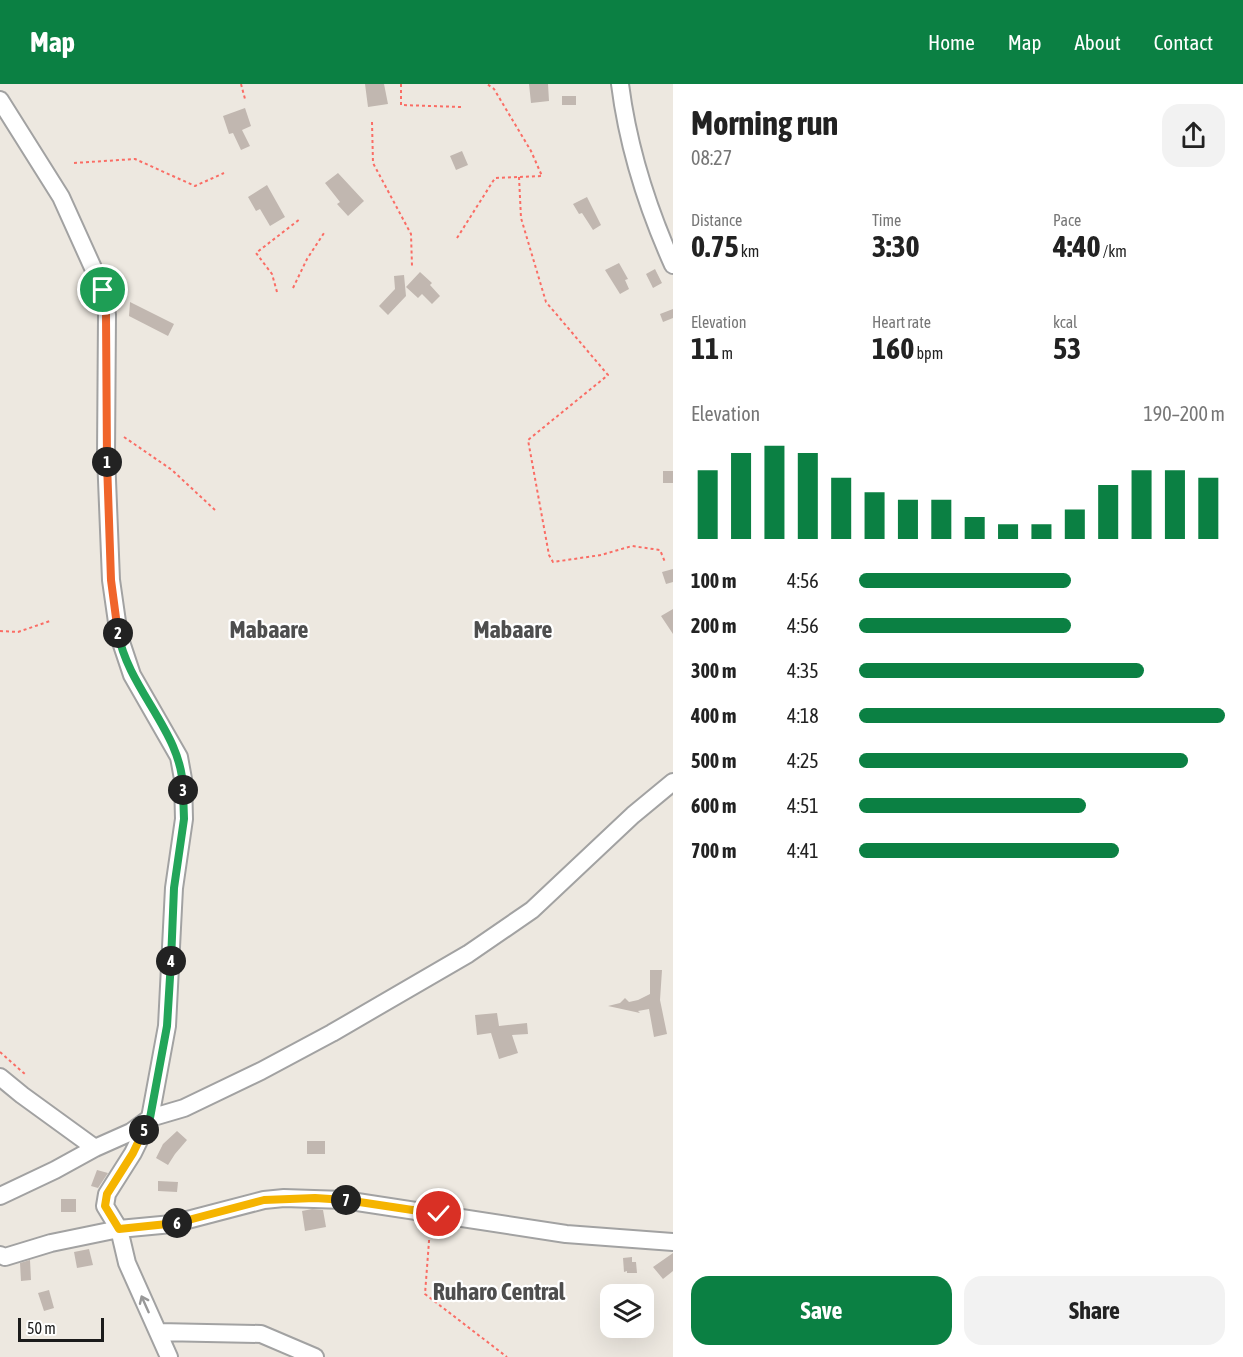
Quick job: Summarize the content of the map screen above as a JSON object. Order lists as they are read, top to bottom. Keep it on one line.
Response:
{"districts":["Mabaare","Mabaare","Ruharo Central"],"scale_bar":"50 m","page":{"header":"Map","nav":["Home","Map","About","Contact"],"heading":["Morning run","08:27"],"stats":[["Distance","0.75 km"],["Time","3:30"],["Pace","4:40 /km"],["Elevation","11 m"],["Heart rate","160 bpm"],["kcal","53"]],"chart":["Elevation","190–200 m"],"pins":["1","2","3","4","5","7","6"],"list":[{"name":"100 m","note":"4:56"},{"name":"200 m","note":"4:56"},{"name":"300 m","note":"4:35"},{"name":"400 m","note":"4:18"},{"name":"500 m","note":"4:25"},{"name":"600 m","note":"4:51"},{"name":"700 m","note":"4:41"}],"buttons":["Save","Share"],"scale":"50 m"}}
